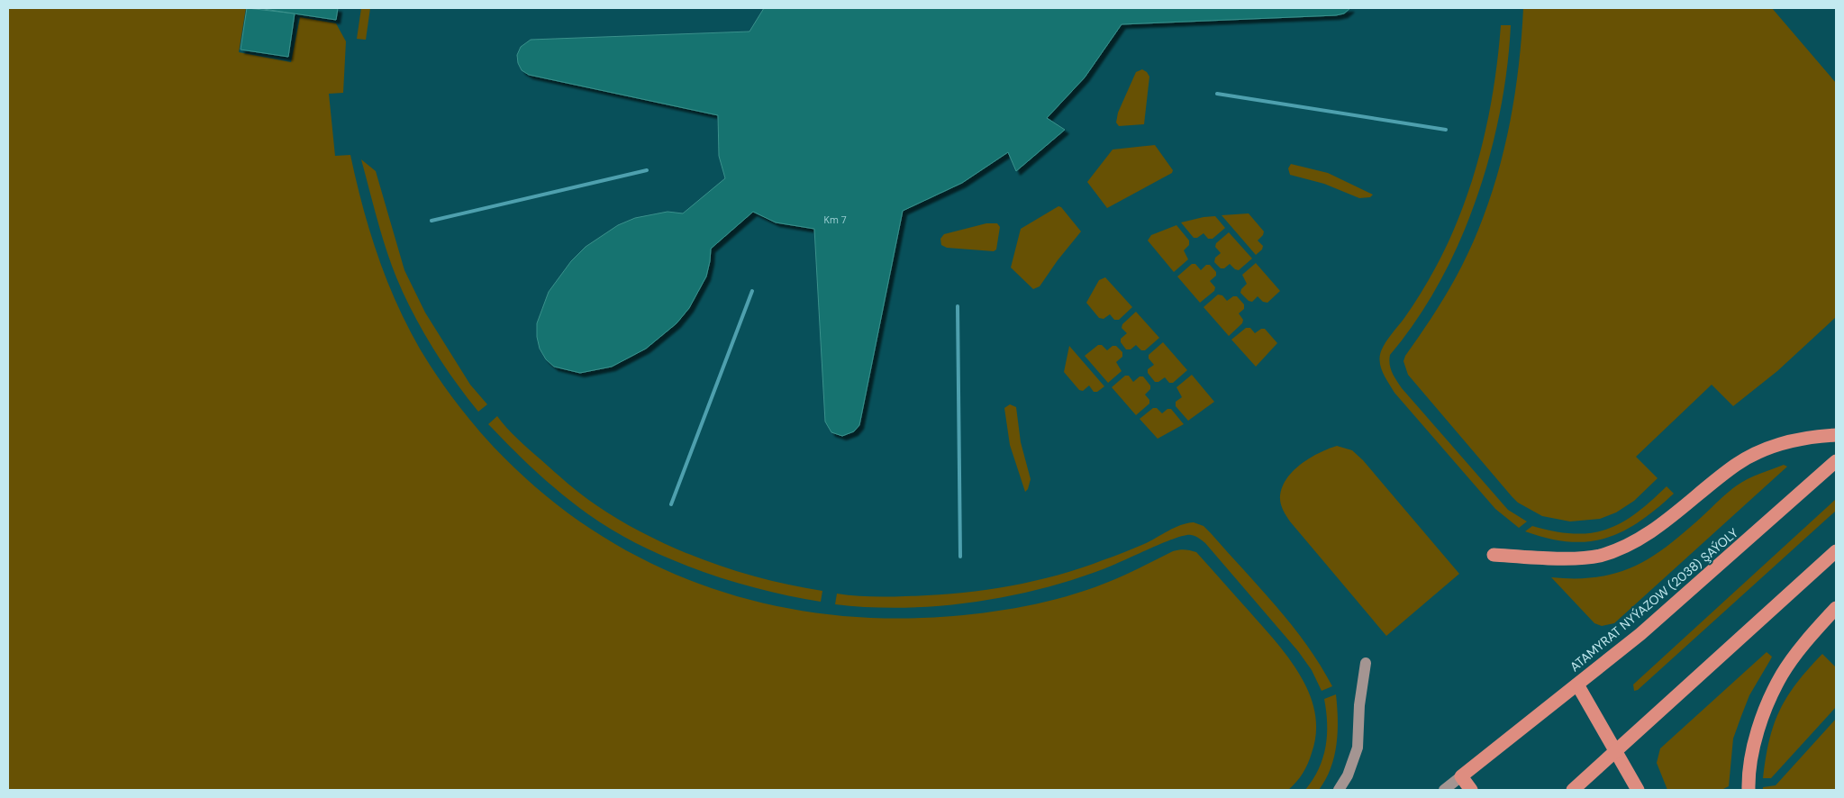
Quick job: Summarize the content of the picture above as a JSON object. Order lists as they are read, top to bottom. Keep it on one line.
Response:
{"streets":{"highway":["ATAMYRAT NYÝAZOW (2038) ŞAÝOLY"]},"house_numbers":["Km 7"]}
